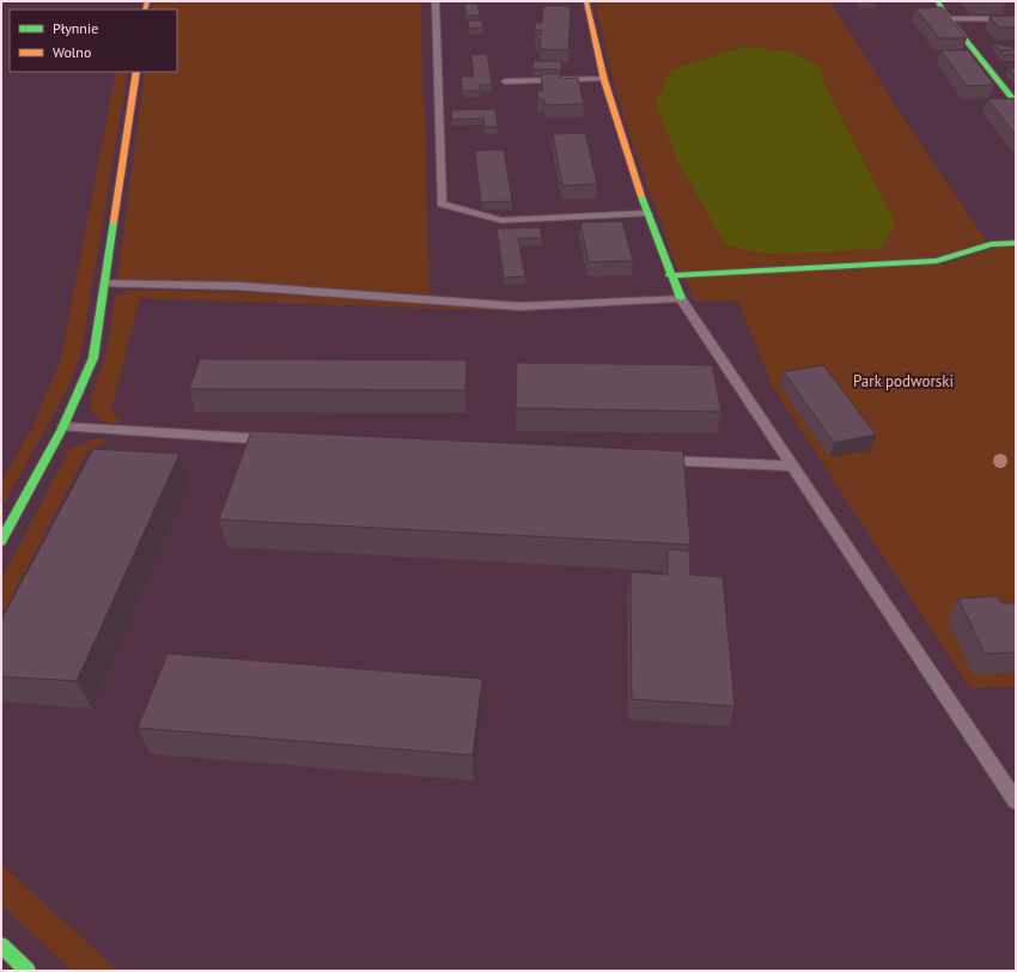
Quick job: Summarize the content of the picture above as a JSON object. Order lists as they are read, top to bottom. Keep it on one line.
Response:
{"parks":["Park podworski"],"legend":["Płynnie","Wolno"]}
